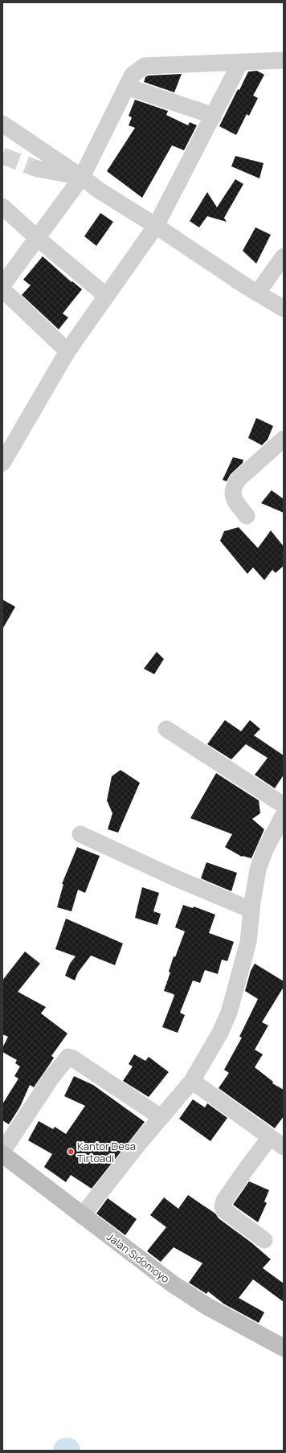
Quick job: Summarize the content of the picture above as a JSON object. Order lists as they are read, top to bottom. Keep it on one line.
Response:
{"streets":{"main road":["Jalan Sidomoyo"]},"places":["Kantor Desa Tirtoadi"]}
